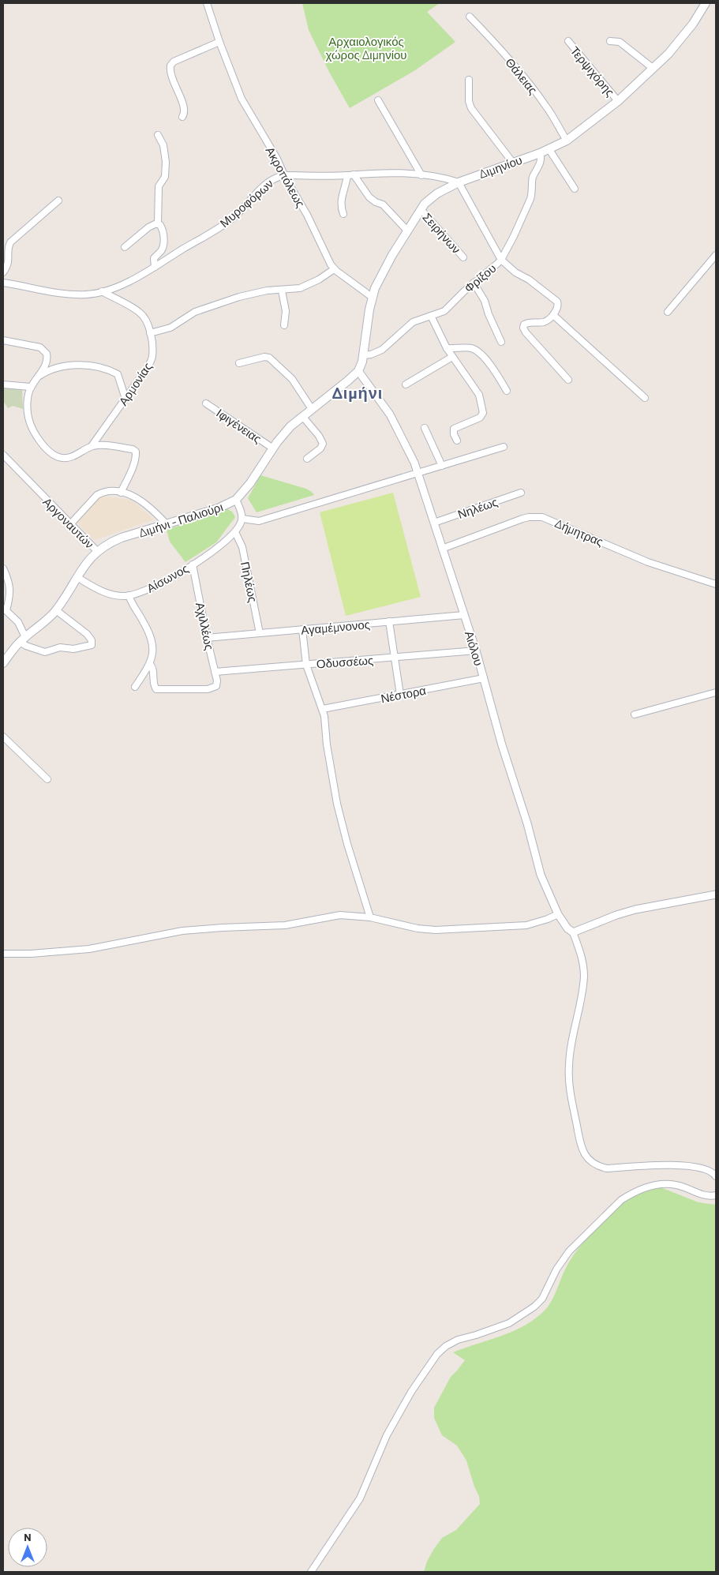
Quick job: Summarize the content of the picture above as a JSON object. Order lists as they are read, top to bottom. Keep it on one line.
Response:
{"streets":{"main road":["Διμηνίου","Διμήνι - Παλιούρι"],"street":["Τερψιχόρης","Θάλειας","Ακροπόλεως","Μυροφόρων","Σειρήνων","Φρίξου","Αρμονίας","Ιφιγένειας","Νηλέως","Αργοναυτών","Δήμητρας","Αίσωνος","Πηλέως","Αχιλλέως","Αγαμέμνονος","Αιόλου","Οδυσσέως","Νέστορα"]},"crossings":[["Τερψιχόρης","Διμηνίου"],["Θάλειας","Διμηνίου"],["Διμηνίου","Ακροπόλεως"],["Διμηνίου","Μυροφόρων"],["Διμηνίου","Σειρήνων"],["Διμηνίου","Φρίξου"],["Διμηνίου","Διμήνι - Παλιούρι"],["Διμηνίου","Αιόλου"],["Ακροπόλεως","Μυροφόρων"],["Μυροφόρων","Αρμονίας"],["Ιφιγένειας","Διμήνι - Παλιούρι"],["Νηλέως","Αιόλου"],["Διμήνι - Παλιούρι","Αργοναυτών"],["Διμήνι - Παλιούρι","Αίσωνος"],["Διμήνι - Παλιούρι","Αιόλου"],["Δήμητρας","Αιόλου"],["Αίσωνος","Πηλέως"],["Αίσωνος","Αχιλλέως"],["Πηλέως","Αγαμέμνονος"],["Αχιλλέως","Αγαμέμνονος"],["Αχιλλέως","Οδυσσέως"],["Αγαμέμνονος","Αιόλου"],["Αιόλου","Οδυσσέως"],["Αιόλου","Νέστορα"]],"districts":["Διμήνι"],"parks":["Αρχαιολογικός χώρος Διμηνίου"],"north":"top"}
